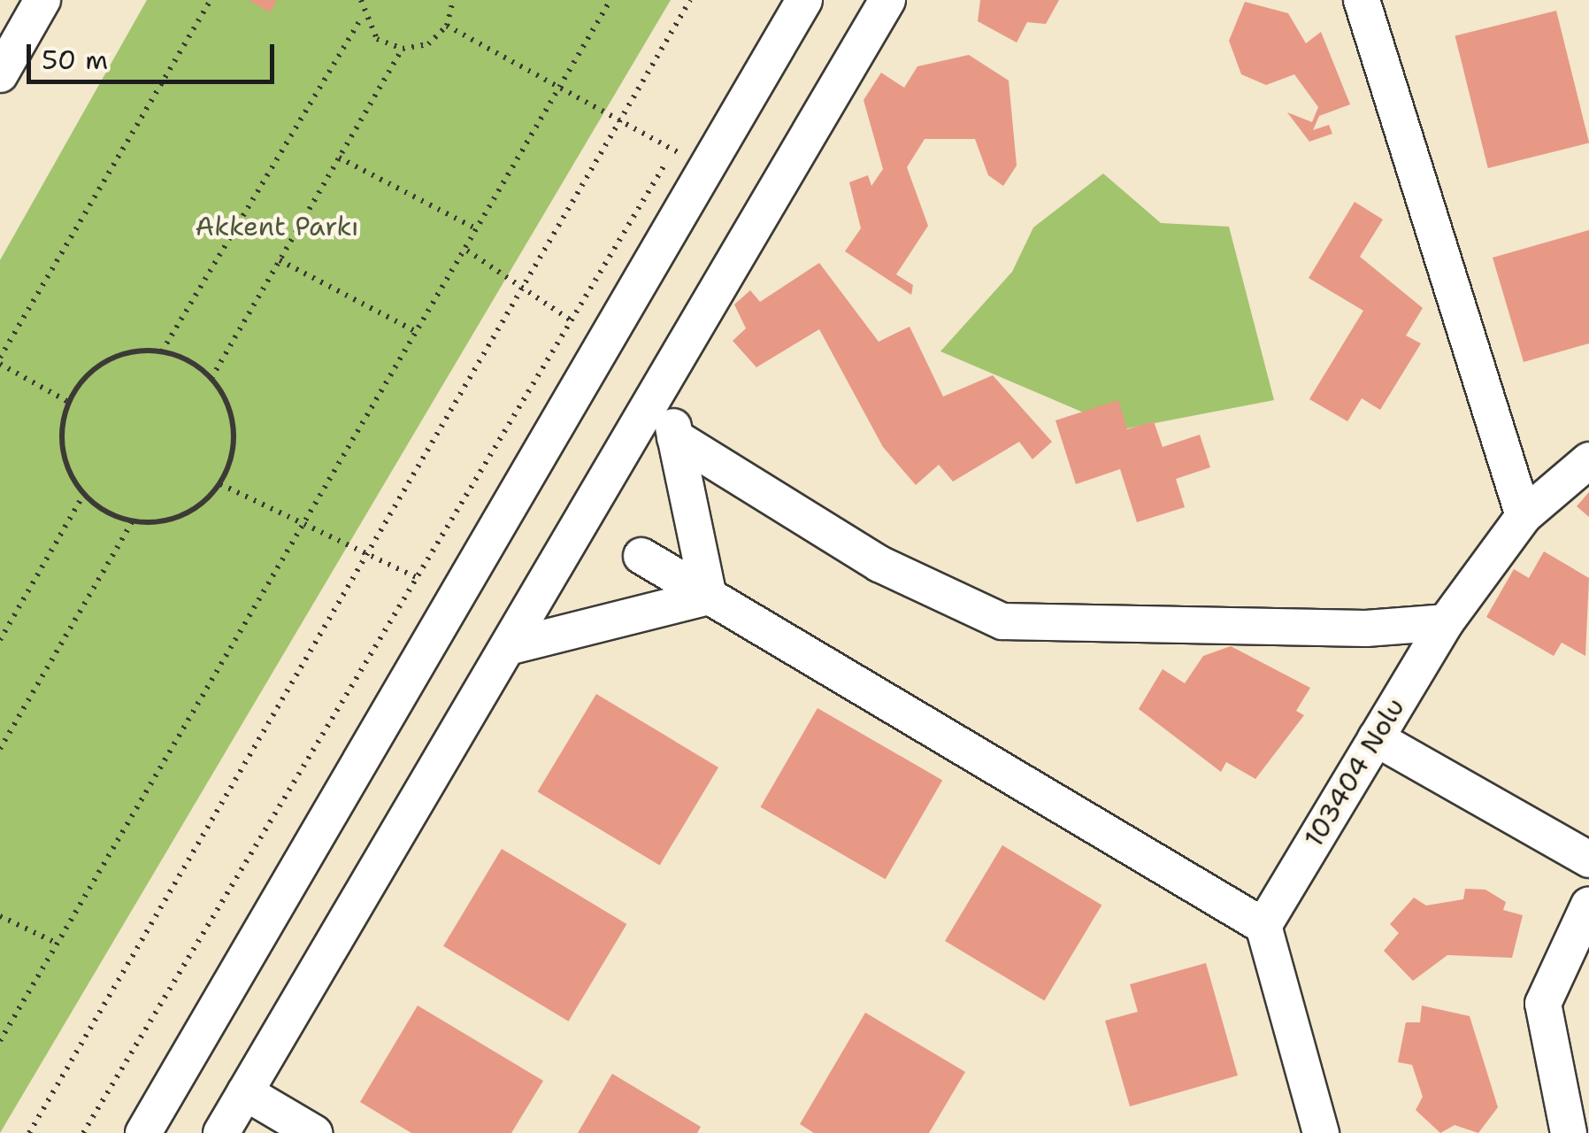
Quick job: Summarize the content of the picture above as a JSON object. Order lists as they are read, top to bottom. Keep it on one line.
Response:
{"streets":{"street":["103404 Nolu"]},"parks":["Akkent Parkı"],"scale_bar":"50 m"}
